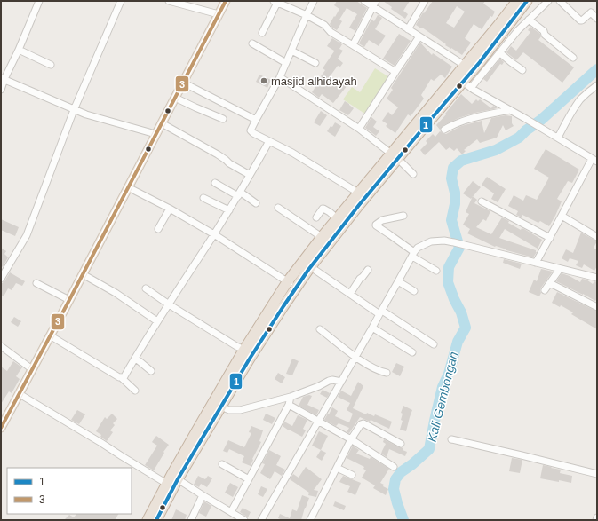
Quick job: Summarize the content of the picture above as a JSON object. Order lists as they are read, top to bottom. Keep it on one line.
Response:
{"water":["Kali Gembongan"],"places":["masjid alhidayah"],"lines":["transit line 1","transit line 3"],"legend":["1","3"]}
